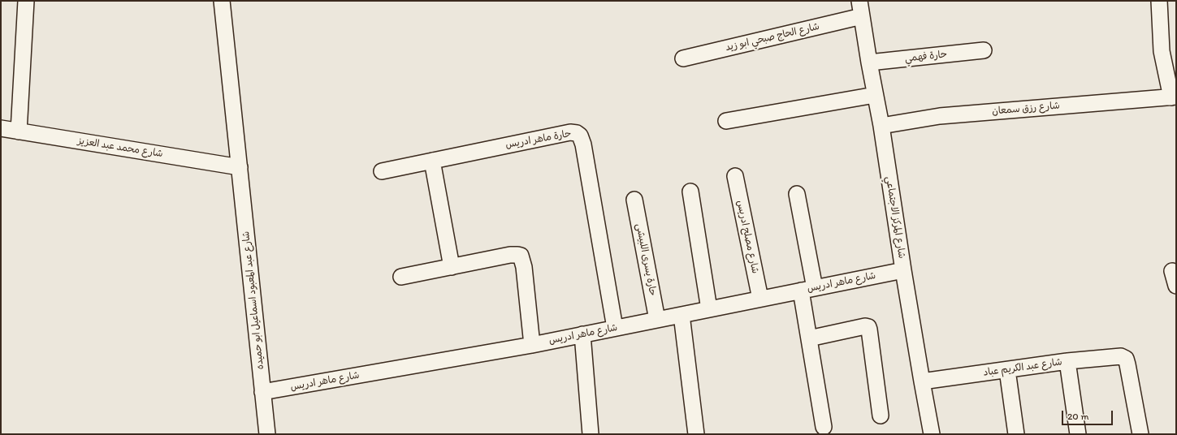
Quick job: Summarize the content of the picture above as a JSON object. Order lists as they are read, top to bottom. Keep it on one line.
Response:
{"streets":{"street":["شارع الحاج صبحي ابو زيد","حارة فهمي","شارع رزق سمعان","حارة ماهر ادريس","شارع محمد عبد العزيز","شارع المركز الاجتماعي","شارع مصلح ادريس","حارة يسرى اللبيشى","شارع ماهر ادريس","شارع عبد المعبود اسماعيل ابو حميده","شارع عبد الكريم عباد"]},"crossings":[["شارع الحاج صبحي ابو زيد","شارع المركز الاجتماعي"],["حارة فهمي","شارع المركز الاجتماعي"],["شارع رزق سمعان","شارع المركز الاجتماعي"],["حارة ماهر ادريس","شارع ماهر ادريس"],["شارع محمد عبد العزيز","شارع عبد المعبود اسماعيل ابو حميده"],["شارع المركز الاجتماعي","شارع ماهر ادريس"],["شارع المركز الاجتماعي","شارع عبد الكريم عباد"],["شارع مصلح ادريس","شارع ماهر ادريس"],["حارة يسرى اللبيشى","شارع ماهر ادريس"],["شارع ماهر ادريس","شارع عبد المعبود اسماعيل ابو حميده"]],"scale_bar":"20 m"}
